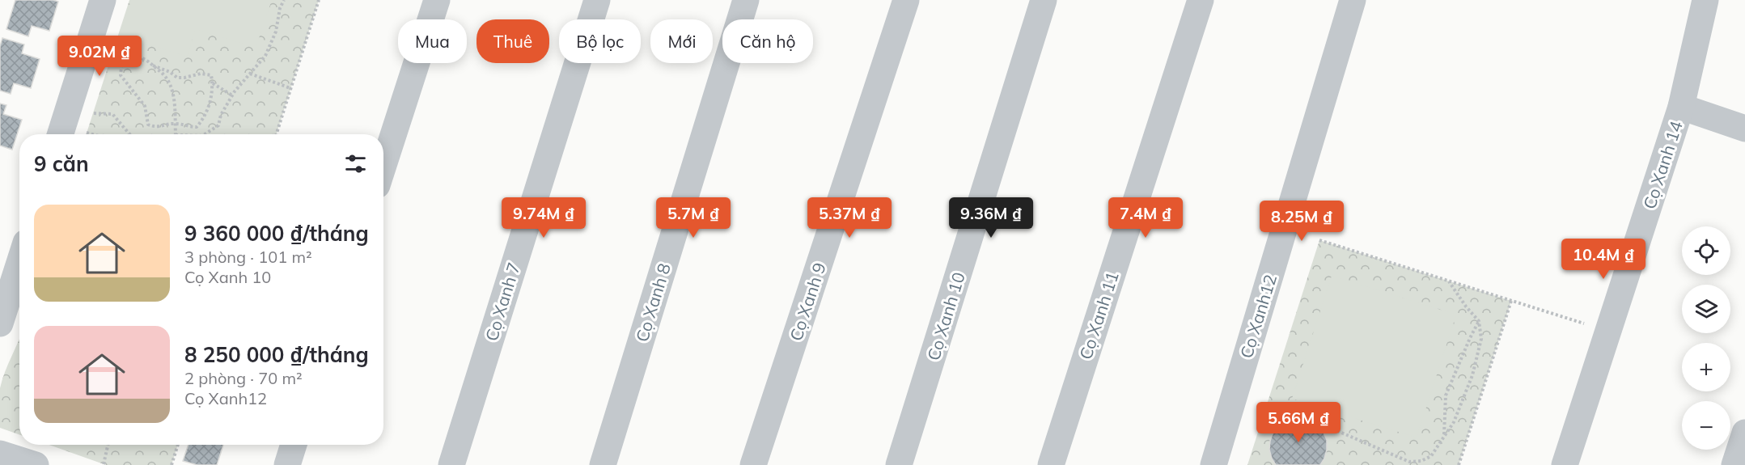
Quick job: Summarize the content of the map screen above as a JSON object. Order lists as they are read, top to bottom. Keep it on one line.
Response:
{"streets":{"street":["Cọ Xanh 14","Cọ Xanh 7","Cọ Xanh 9","Cọ Xanh 8","Cọ Xanh 11","Cọ Xanh 10","Cọ Xanh12"]},"page":{"chip":["Mua","Thuê","Bộ lọc","Mới","Căn hộ"],"price":["9.02M ₫","9.74M ₫","5.7M ₫","5.37M ₫","9.36M ₫","7.4M ₫","8.25M ₫","10.4M ₫","5.66M ₫"],"heading":"9 căn","list":[{"name":"9 360 000 ₫/tháng","note":"3 phòng · 101 m² · Cọ Xanh 10"},{"name":"8 250 000 ₫/tháng","note":"2 phòng · 70 m² · Cọ Xanh12"}],"map_buttons":["+","−"]}}
